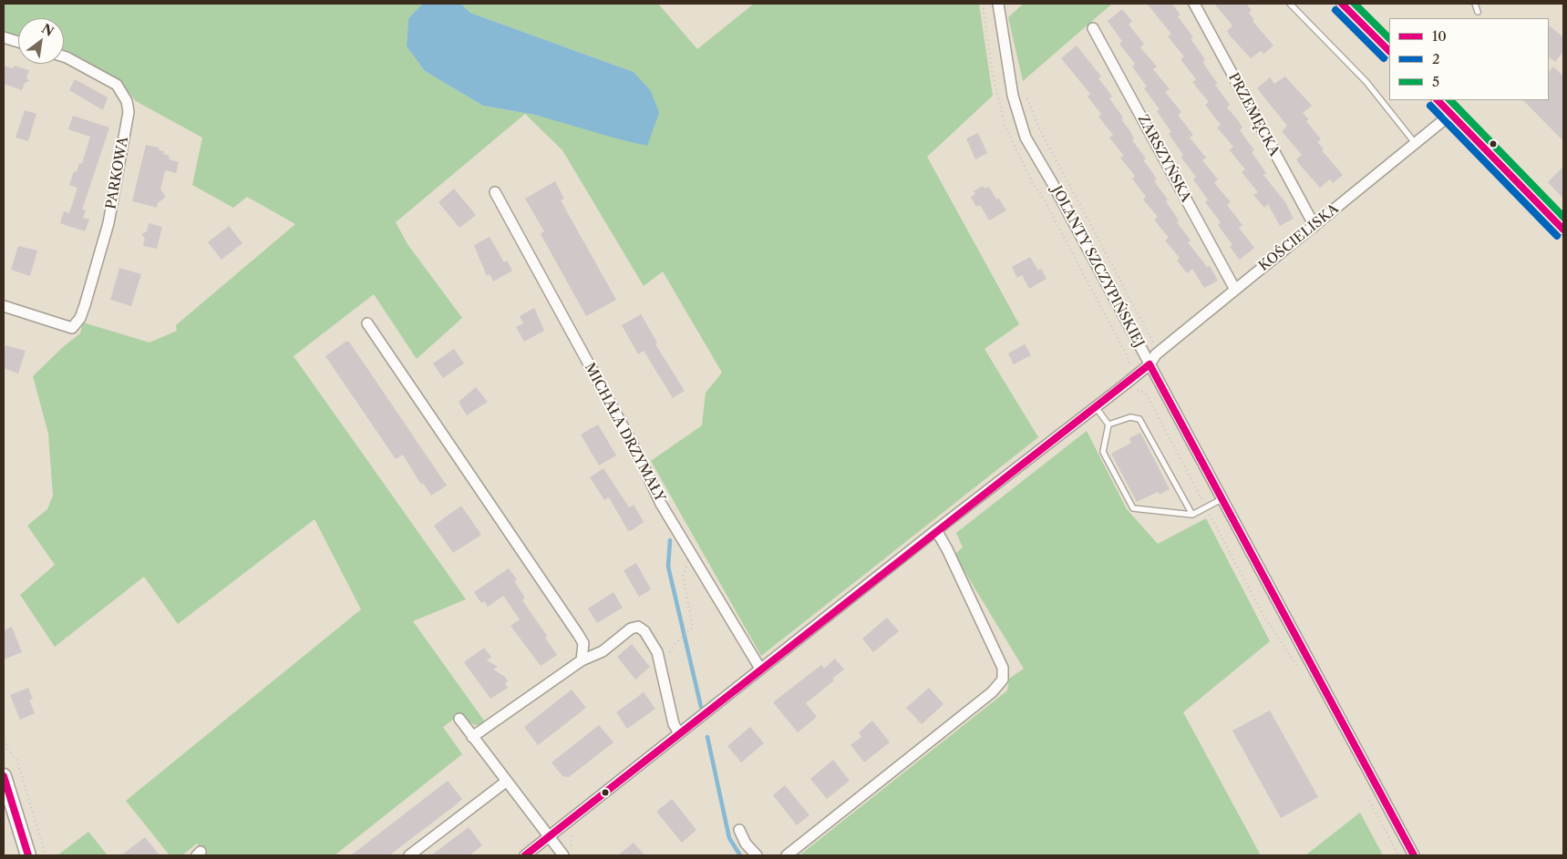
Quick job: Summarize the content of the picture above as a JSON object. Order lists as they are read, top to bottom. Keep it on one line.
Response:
{"streets":{"street":["PRZEMĘCKA","ZARSZYŃSKA","PARKOWA","KOŚCIELISKA","JOLANTY SZCZYPIŃSKIEJ","MICHAŁA DRZYMAŁY"]},"crossings":[["PRZEMĘCKA","KOŚCIELISKA"],["ZARSZYŃSKA","KOŚCIELISKA"],["KOŚCIELISKA","JOLANTY SZCZYPIŃSKIEJ"],["KOŚCIELISKA","MICHAŁA DRZYMAŁY"]],"lines":["transit line 10","transit line 5","transit line 2"],"legend":["10","2","5"],"north":"top right"}
